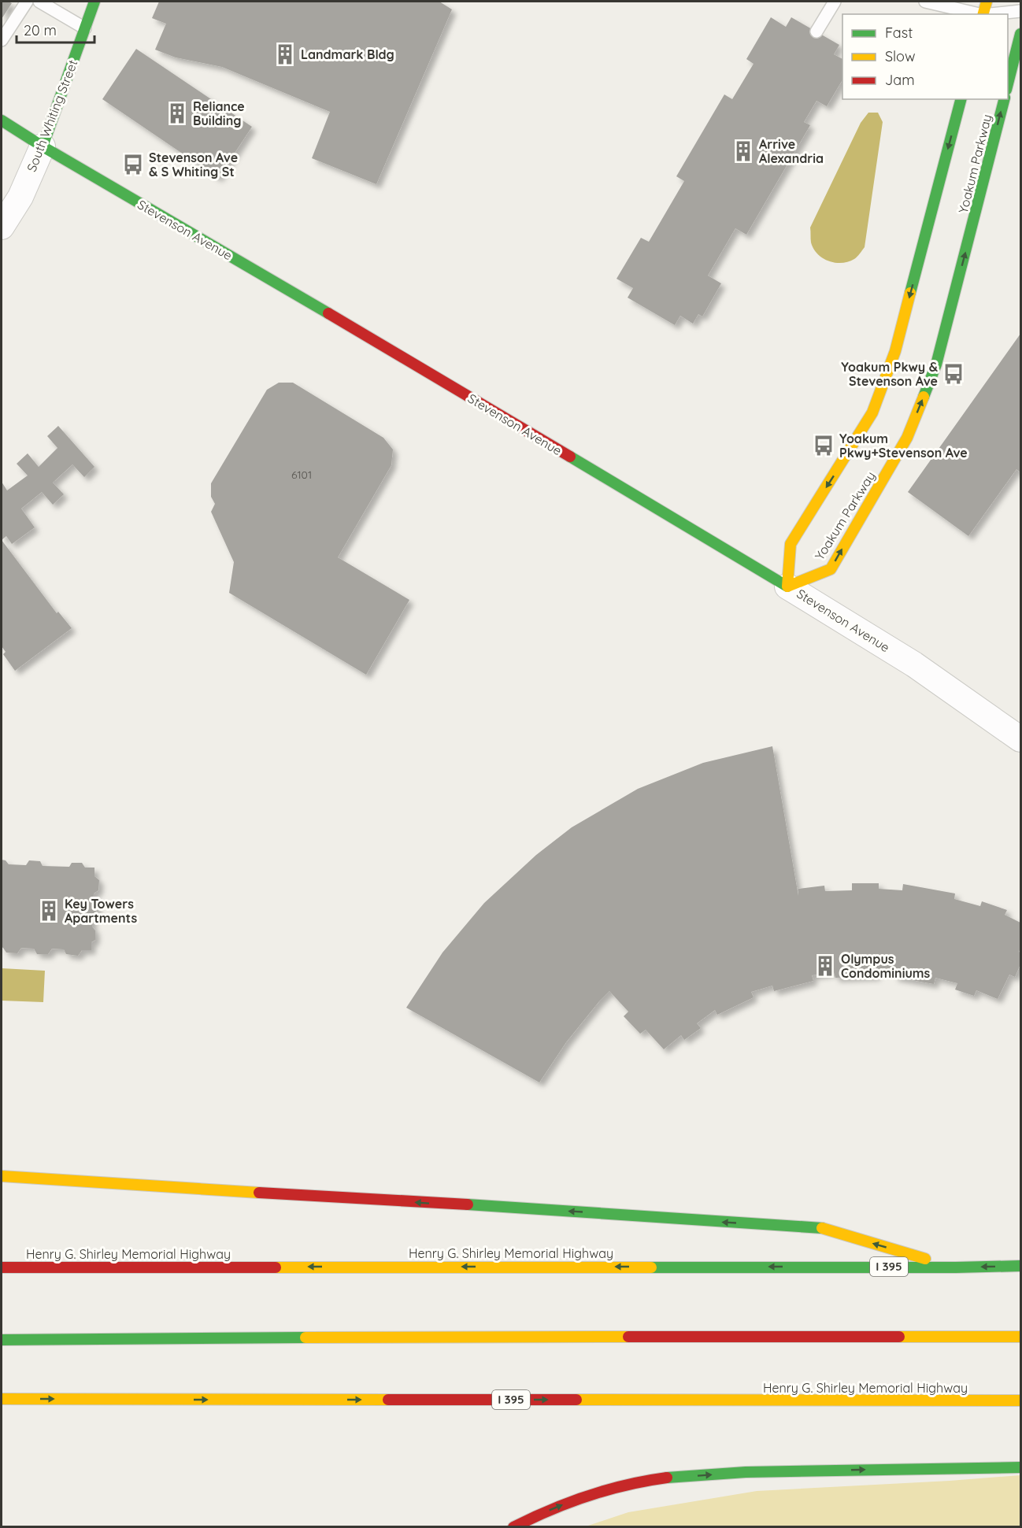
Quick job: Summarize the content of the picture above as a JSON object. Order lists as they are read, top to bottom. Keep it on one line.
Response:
{"streets":{"main road":["South Whiting Street","Yoakum Parkway","Stevenson Avenue","Henry G. Shirley Memorial Highway","I 395"]},"crossings":[["South Whiting Street","Stevenson Avenue"],["Yoakum Parkway","Stevenson Avenue"]],"places":{"building":["Landmark Bldg","Reliance Building","Arrive Alexandria","Key Towers Apartments","Olympus Condominiums"],"bus stop":["Stevenson Ave & S Whiting St","Yoakum Pkwy & Stevenson Ave","Yoakum Pkwy+Stevenson Ave"]},"house_numbers":["6101"],"legend":["Fast","Slow","Jam"],"scale_bar":"20 m"}
